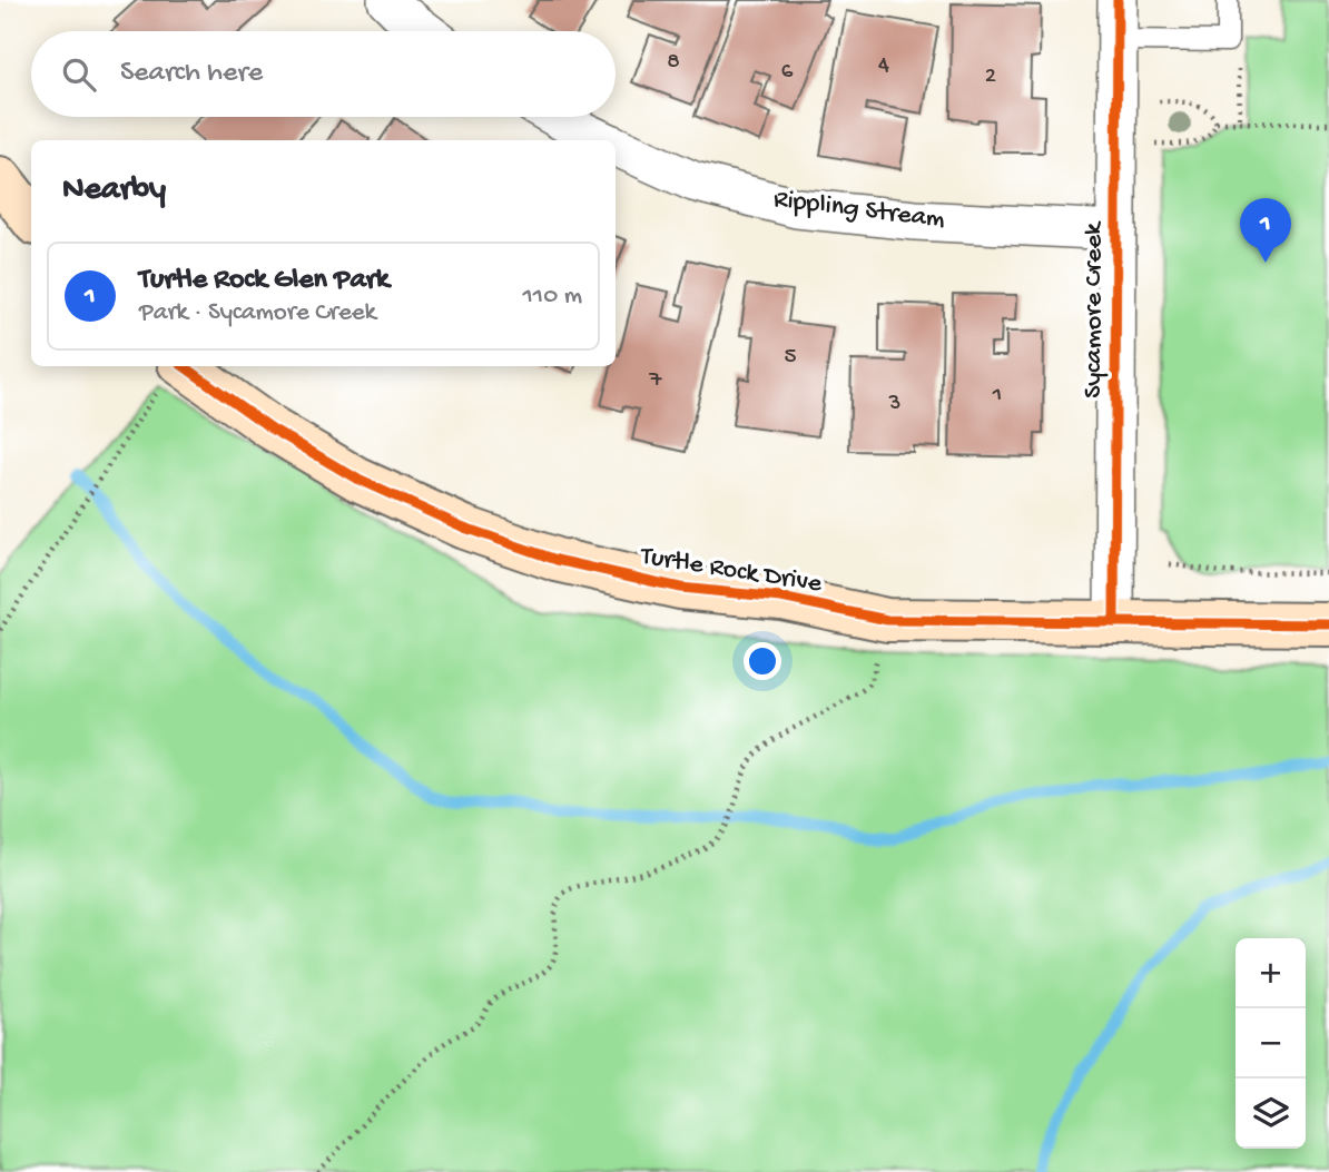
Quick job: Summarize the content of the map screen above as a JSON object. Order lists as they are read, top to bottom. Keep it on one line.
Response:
{"streets":{"street":["Rippling Stream","Sycamore Creek","Turtle Rock Drive"]},"crossings":[["Rippling Stream","Sycamore Creek"],["Sycamore Creek","Turtle Rock Drive"]],"house_numbers":["8","4","6","2","5","7","1","3"],"page":{"search":"Search here","heading":"Nearby","pins":"1","list":[{"mark":"1","name":"Turtle Rock Glen Park","note":"Park · Sycamore Creek","value":"110 m"}],"map_buttons":["+","−"]}}
